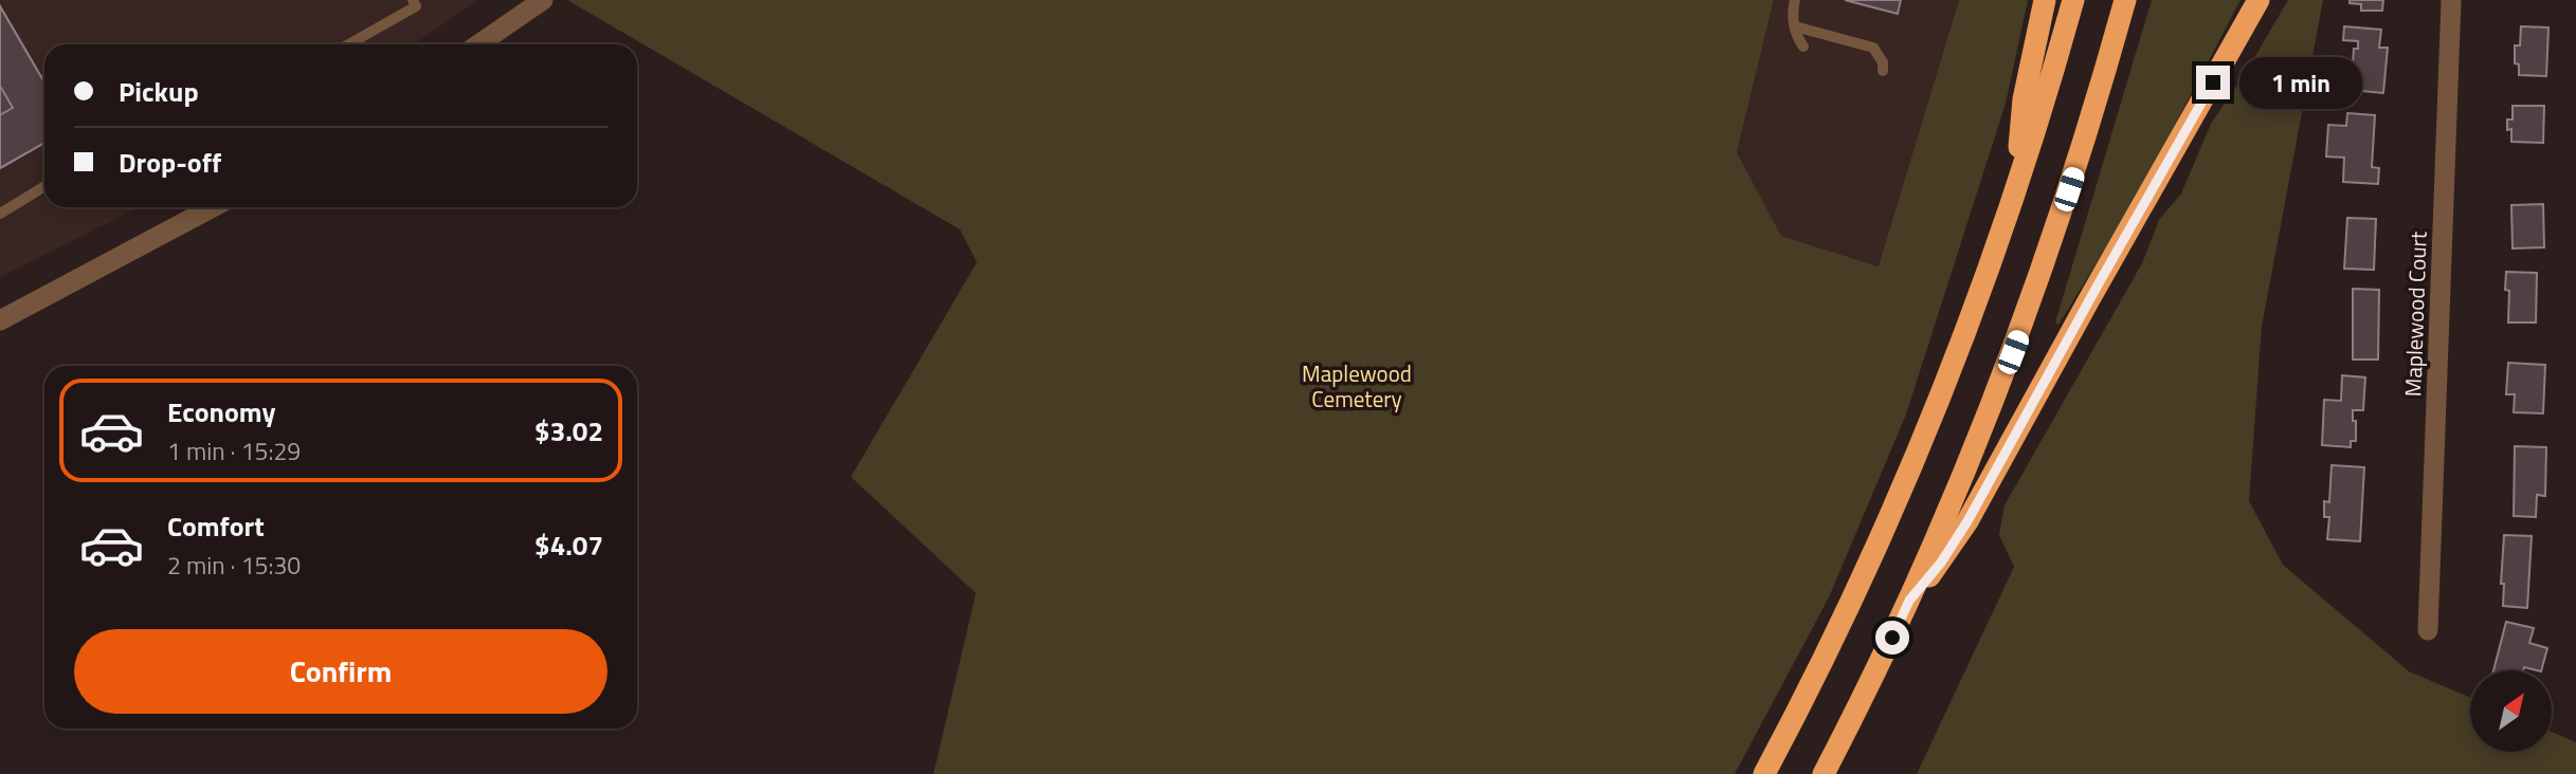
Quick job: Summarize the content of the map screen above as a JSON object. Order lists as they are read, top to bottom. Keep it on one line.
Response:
{"streets":{"street":["Maplewood Court"]},"parks":["Maplewood Cemetery"],"north":"top right","page":{"banner":["Pickup","Drop-off"],"bubble":"1 min","list":[{"name":"Economy","note":"1 min · 15:29","value":"$3.02"},{"name":"Comfort","note":"2 min · 15:30","value":"$4.07"}],"buttons":"Confirm"}}
